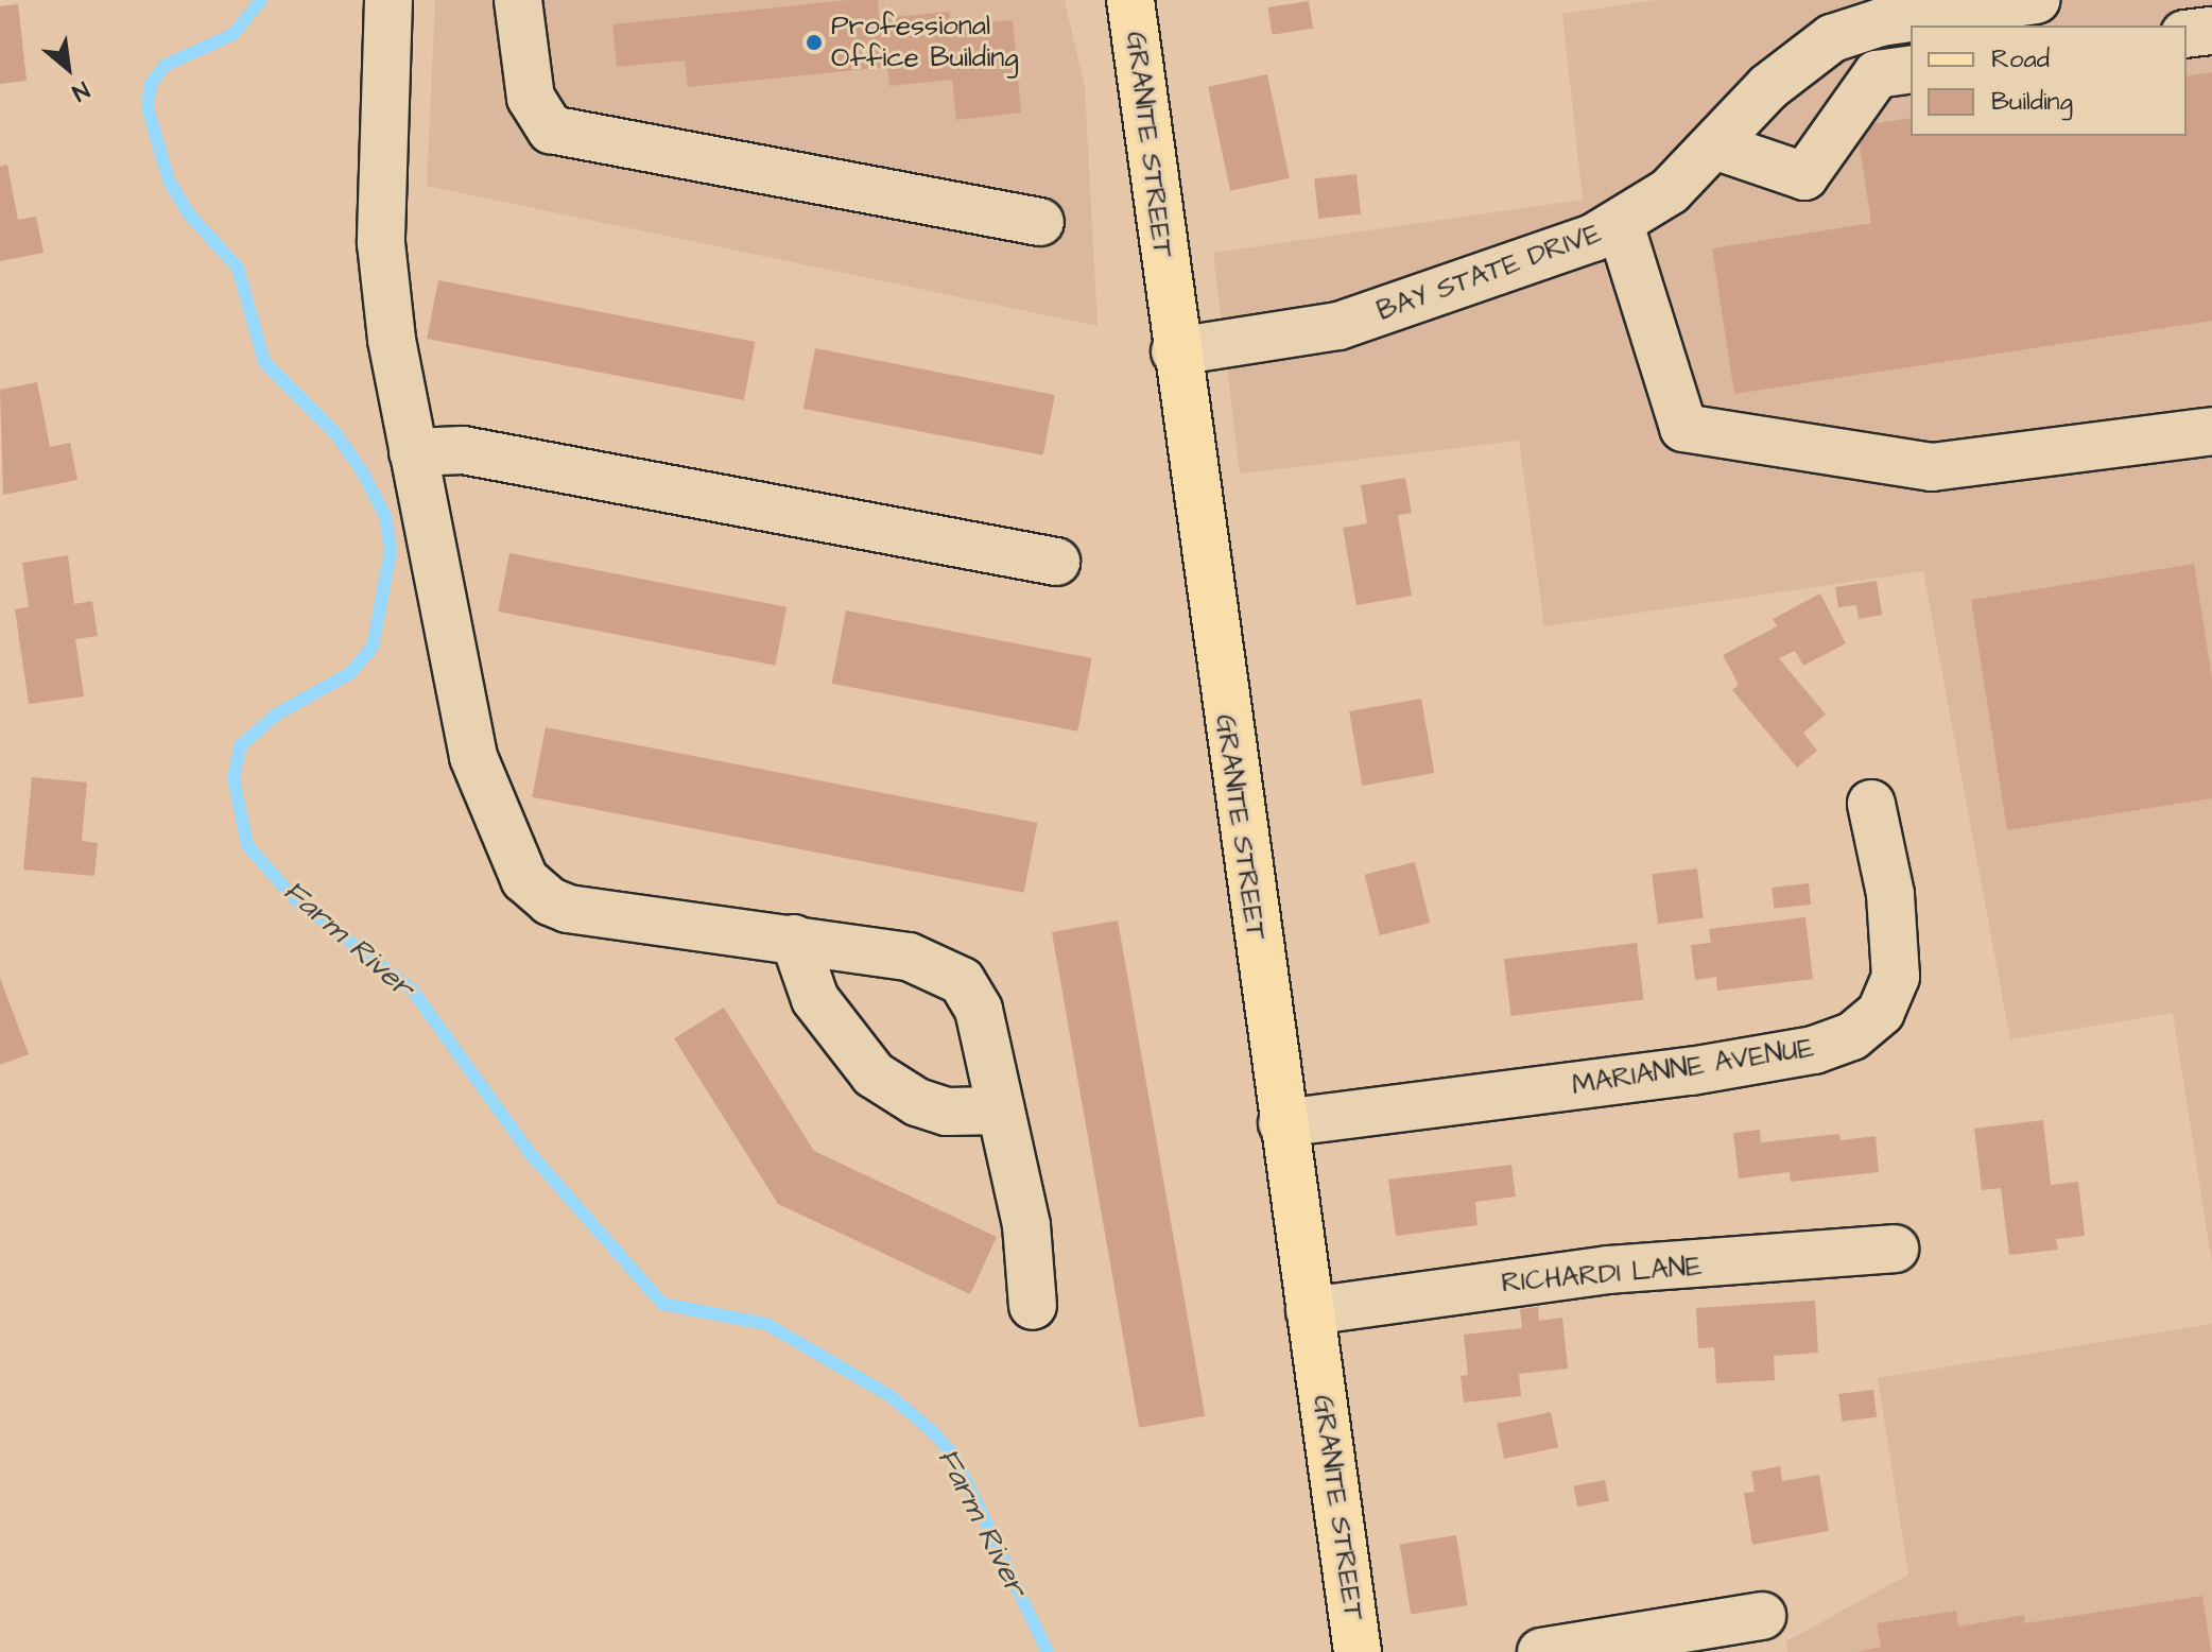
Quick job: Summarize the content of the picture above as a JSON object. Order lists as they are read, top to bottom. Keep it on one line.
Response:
{"streets":{"main road":["GRANITE STREET"],"street":["BAY STATE DRIVE","MARIANNE AVENUE","RICHARDI LANE"]},"crossings":[["GRANITE STREET","BAY STATE DRIVE"],["GRANITE STREET","MARIANNE AVENUE"],["GRANITE STREET","RICHARDI LANE"]],"water":["Farm River"],"places":["Professional Office Building"],"legend":["Road","Building"],"north":"bottom right"}
